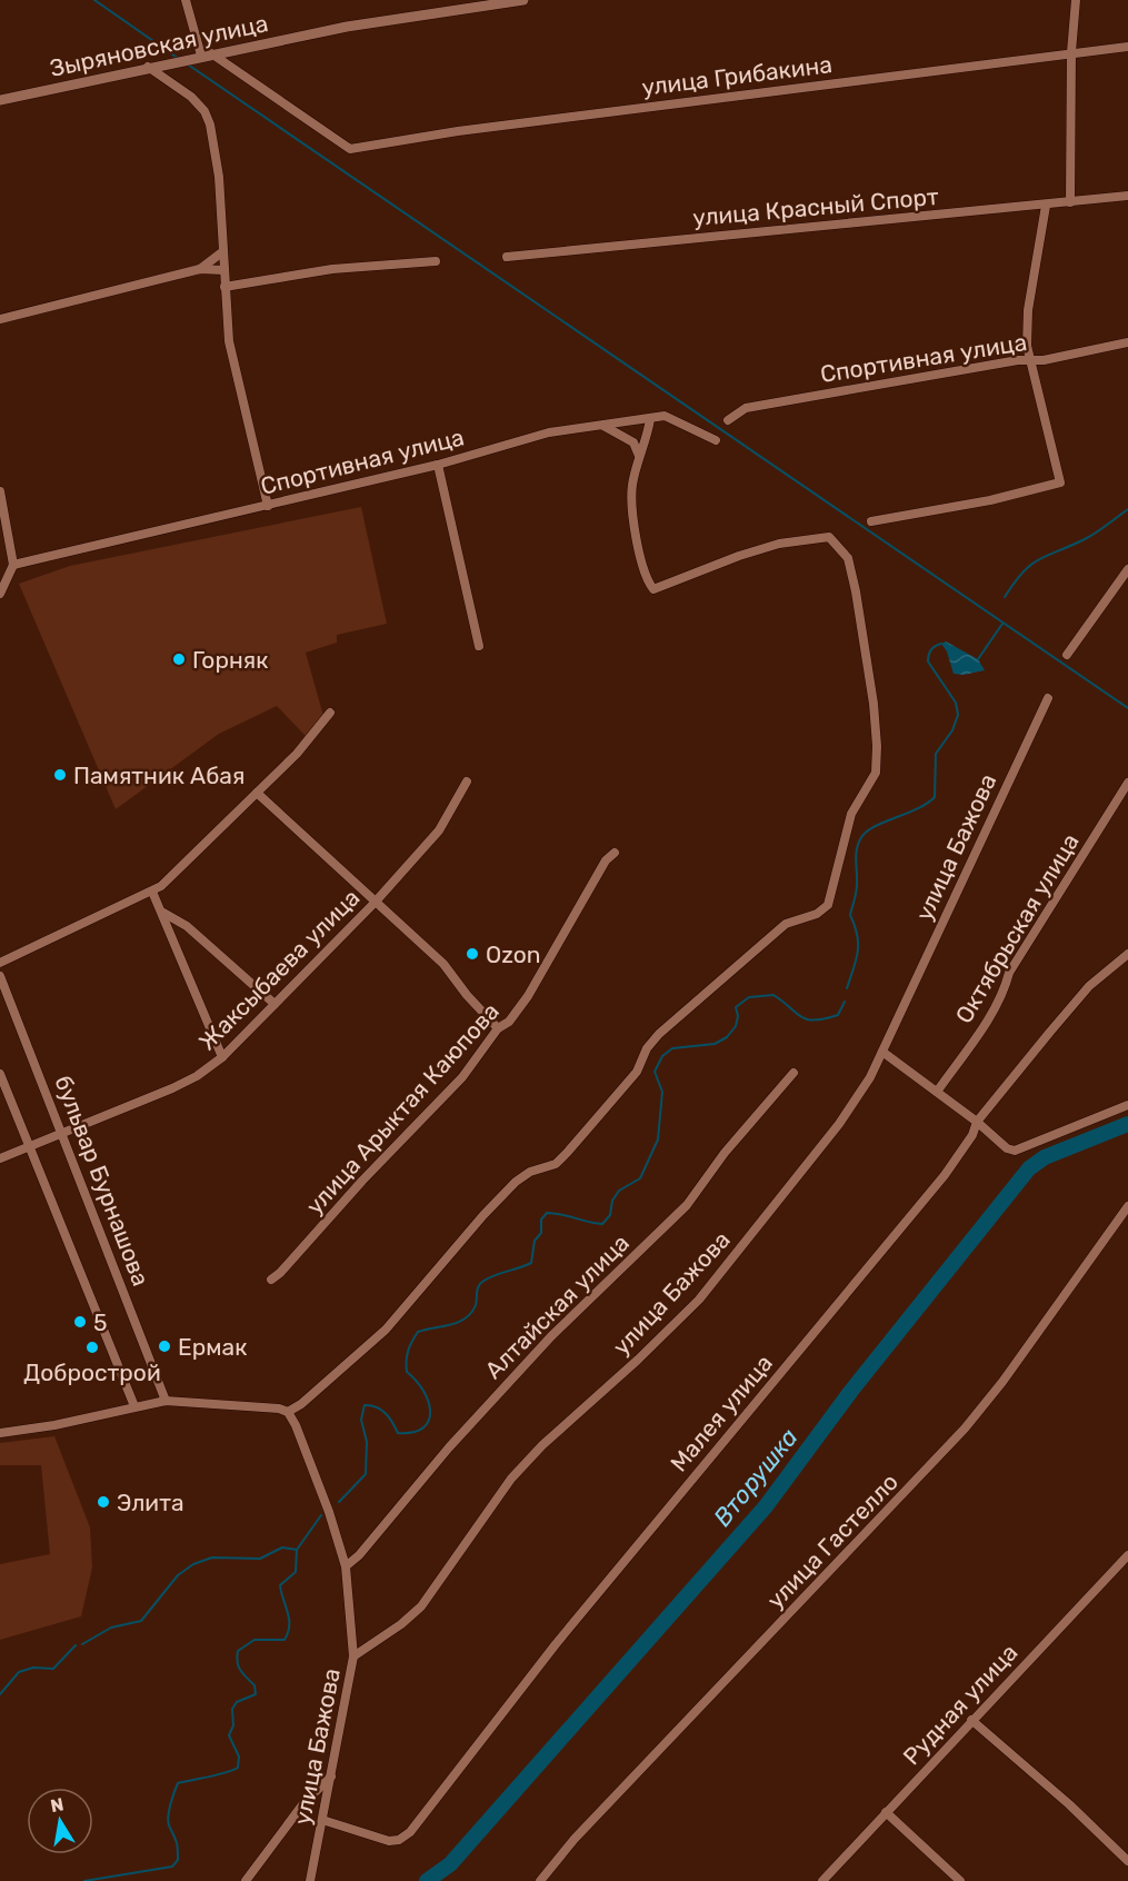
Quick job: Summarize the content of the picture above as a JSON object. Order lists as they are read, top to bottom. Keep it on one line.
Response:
{"streets":{"street":["Зыряновская улица","улица Грибакина","улица Красный Спорт","Спортивная улица","улица Бажова","Октябрьская улица","Жаксыбаева улица","улица Арыктая Каюпова","бульвар Бурнашова","Алтайская улица","Малея улица","улица Гастелло","Рудная улица"]},"crossings":[["Зыряновская улица","улица Грибакина"],["улица Бажова","Малея улица"],["Жаксыбаева улица","бульвар Бурнашова"]],"water":["Вторушка"],"places":["Горняк","Памятник Абая","Ozon","5","Ермак","Добрострой","Элита"],"north":"top"}
